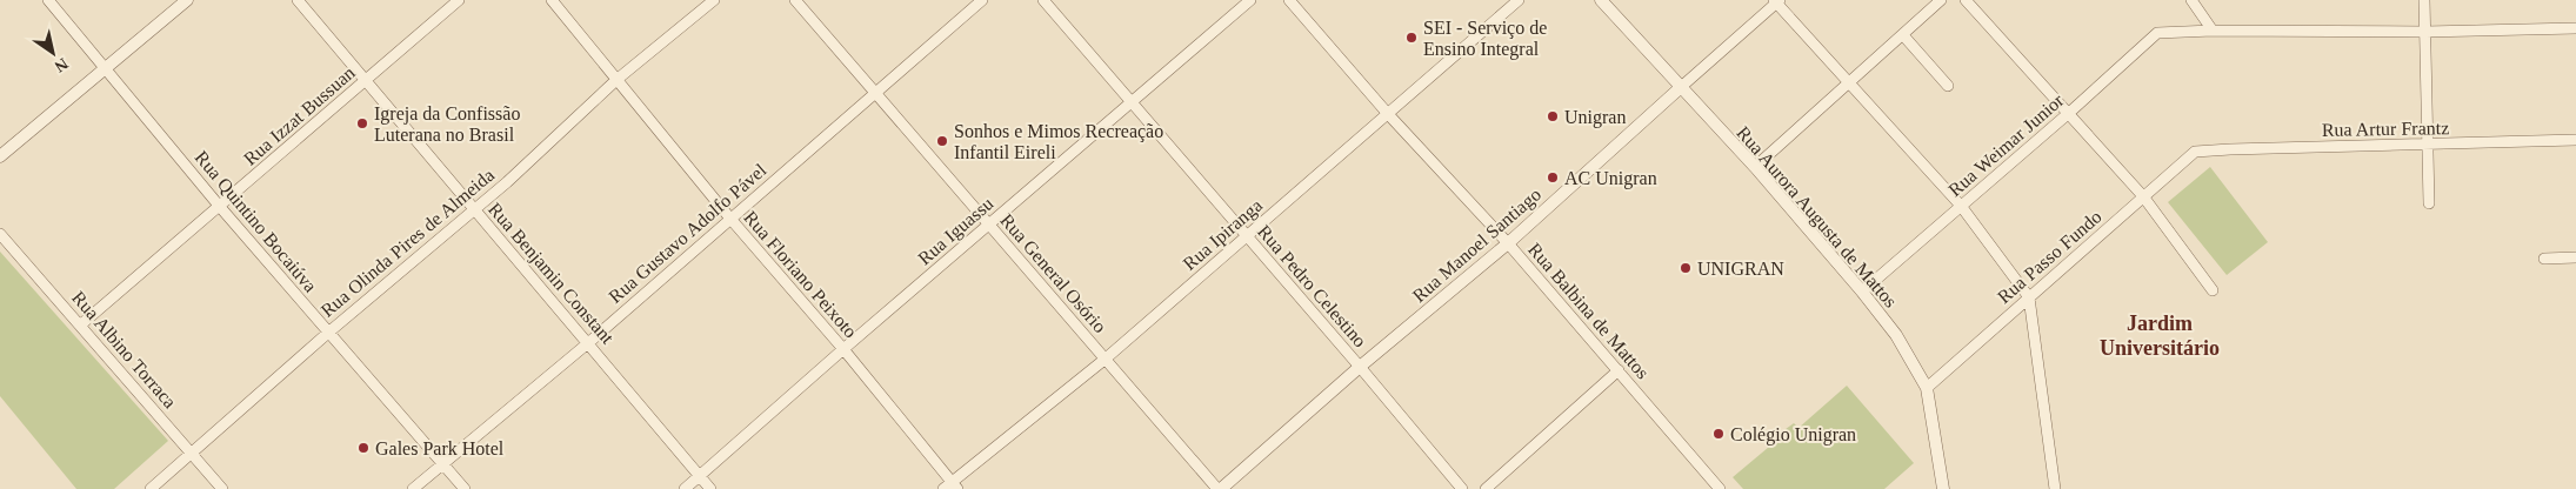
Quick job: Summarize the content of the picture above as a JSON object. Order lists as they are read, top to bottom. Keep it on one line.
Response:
{"streets":{"street":["Rua Izzat Bussuan","Rua Artur Frantz","Rua Weimar Junior","Rua Aurora Augusta de Mattos","Rua Quintino Bocaiúva","Rua Iguassu","Rua Gustavo Adolfo Pável","Rua Ipiranga","Rua Olinda Pires de Almeida","Rua Manoel Santiago","Rua Passo Fundo","Rua Benjamin Constant","Rua General Osório","Rua Floriano Peixoto","Rua Pedro Celestino","Rua Balbina de Mattos","Rua Albino Torraca"]},"crossings":[["Rua Izzat Bussuan","Rua Quintino Bocaiúva"],["Rua Izzat Bussuan","Rua Benjamin Constant"],["Rua Izzat Bussuan","Rua Albino Torraca"],["Rua Artur Frantz","Rua Passo Fundo"],["Rua Weimar Junior","Rua Aurora Augusta de Mattos"],["Rua Aurora Augusta de Mattos","Rua Manoel Santiago"],["Rua Aurora Augusta de Mattos","Rua Passo Fundo"],["Rua Quintino Bocaiúva","Rua Gustavo Adolfo Pável"],["Rua Quintino Bocaiúva","Rua Olinda Pires de Almeida"],["Rua Iguassu","Rua Benjamin Constant"],["Rua Iguassu","Rua General Osório"],["Rua Iguassu","Rua Floriano Peixoto"],["Rua Iguassu","Rua Pedro Celestino"],["Rua Gustavo Adolfo Pável","Rua Benjamin Constant"],["Rua Gustavo Adolfo Pável","Rua General Osório"],["Rua Gustavo Adolfo Pável","Rua Floriano Peixoto"],["Rua Ipiranga","Rua General Osório"],["Rua Ipiranga","Rua Floriano Peixoto"],["Rua Ipiranga","Rua Pedro Celestino"],["Rua Ipiranga","Rua Balbina de Mattos"],["Rua Olinda Pires de Almeida","Rua Benjamin Constant"],["Rua Olinda Pires de Almeida","Rua Floriano Peixoto"],["Rua Olinda Pires de Almeida","Rua Albino Torraca"],["Rua Manoel Santiago","Rua General Osório"],["Rua Manoel Santiago","Rua Pedro Celestino"],["Rua Manoel Santiago","Rua Balbina de Mattos"]],"districts":["Jardim Universitário"],"places":["SEI - Serviço de Ensino Integral","Unigran","Igreja da Confissão Luterana no Brasil","Sonhos e Mimos Recreação Infantil Eireli","AC Unigran","UNIGRAN","Colégio Unigran","Gales Park Hotel"],"north":"bottom right"}
